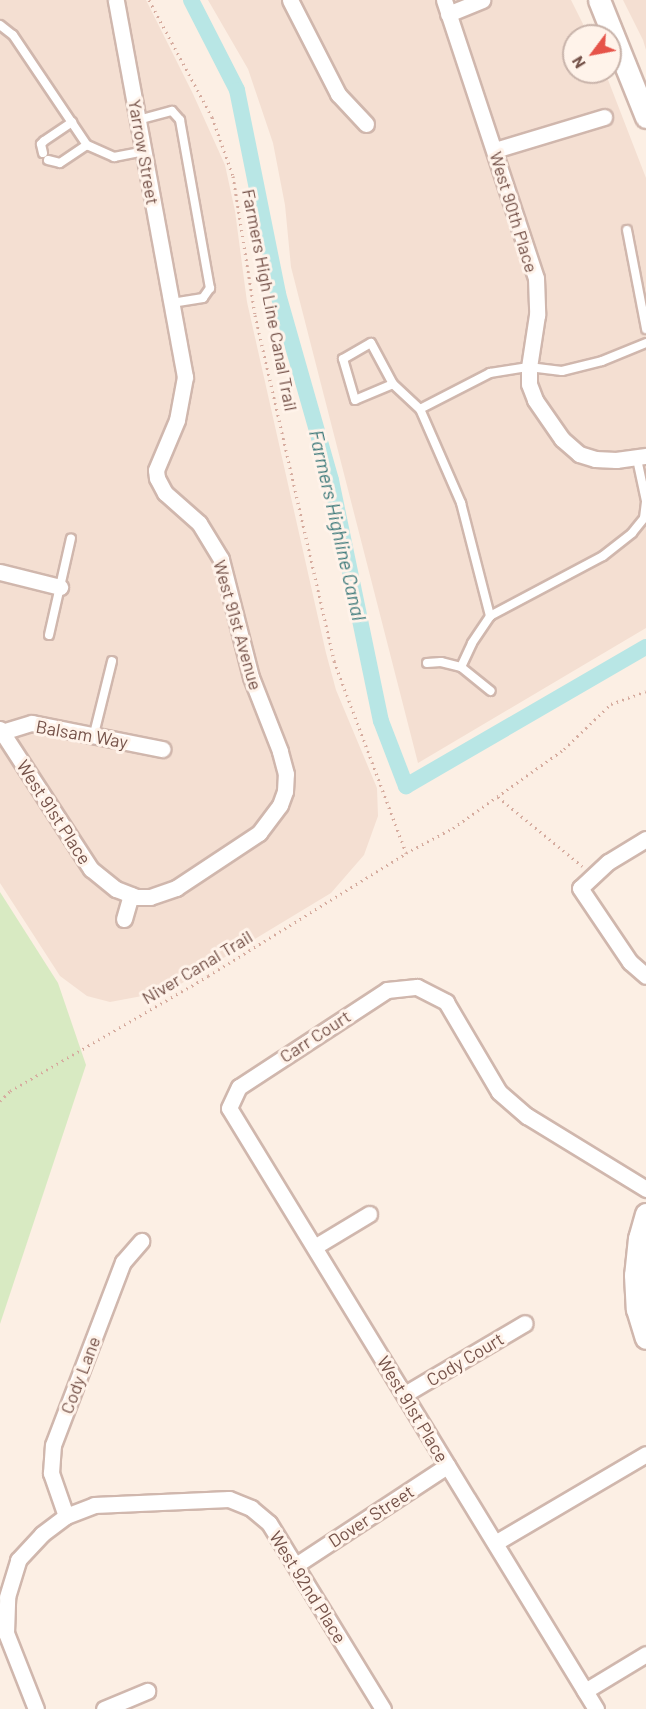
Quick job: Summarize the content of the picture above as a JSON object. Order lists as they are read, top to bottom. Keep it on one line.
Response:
{"streets":{"street":["Yarrow Street","West 90th Place","West 91st Avenue","Balsam Way","West 91st Place","Carr Court","Cody Court","Cody Lane","Dover Street","West 92nd Place"],"path":["Farmers High Line Canal Trail","Niver Canal Trail"]},"crossings":[["Yarrow Street","West 91st Avenue"],["Farmers High Line Canal Trail","Niver Canal Trail"],["West 91st Avenue","West 91st Place"],["Balsam Way","West 91st Place"],["West 91st Place","Carr Court"],["West 91st Place","Cody Court"],["West 91st Place","Dover Street"],["Cody Lane","West 92nd Place"],["Dover Street","West 92nd Place"]],"water":["Farmers Highline Canal"],"north":"bottom left"}
